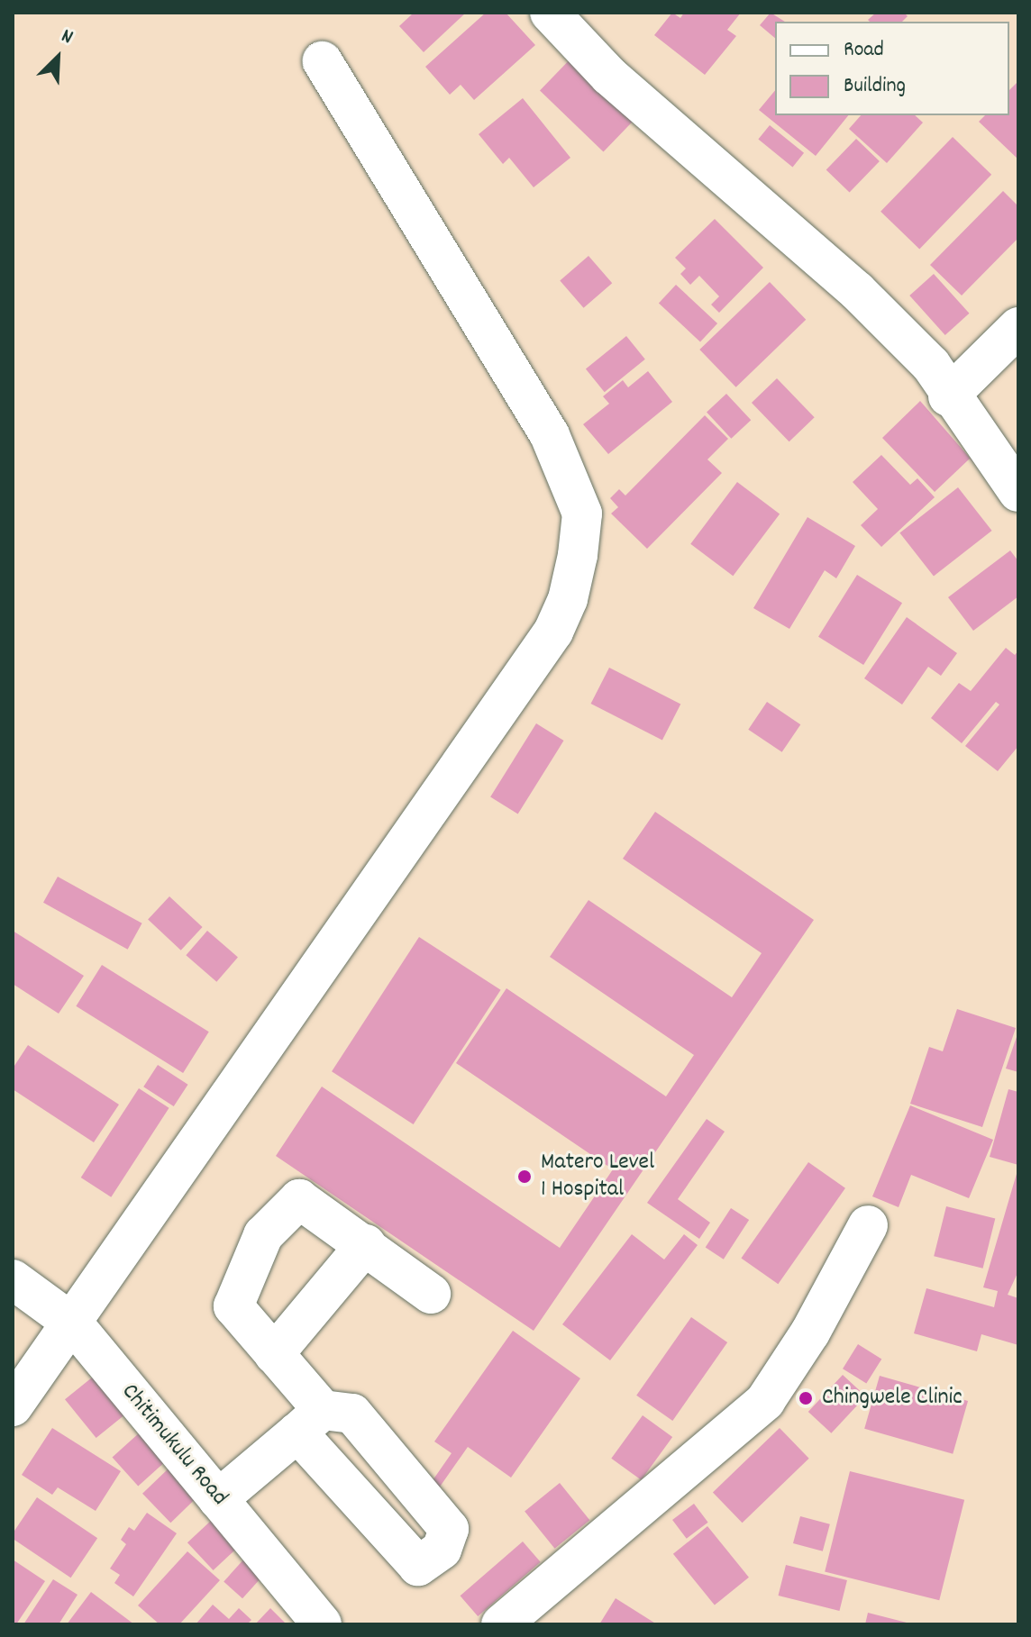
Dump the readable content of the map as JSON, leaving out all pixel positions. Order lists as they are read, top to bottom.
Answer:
{
  "streets": {
    "street": ["Chitimukulu Road"]
  },
  "places": ["Matero Level 1 Hospital", "Chingwele Clinic"],
  "legend": ["Road", "Building"],
  "north": "top right"
}
